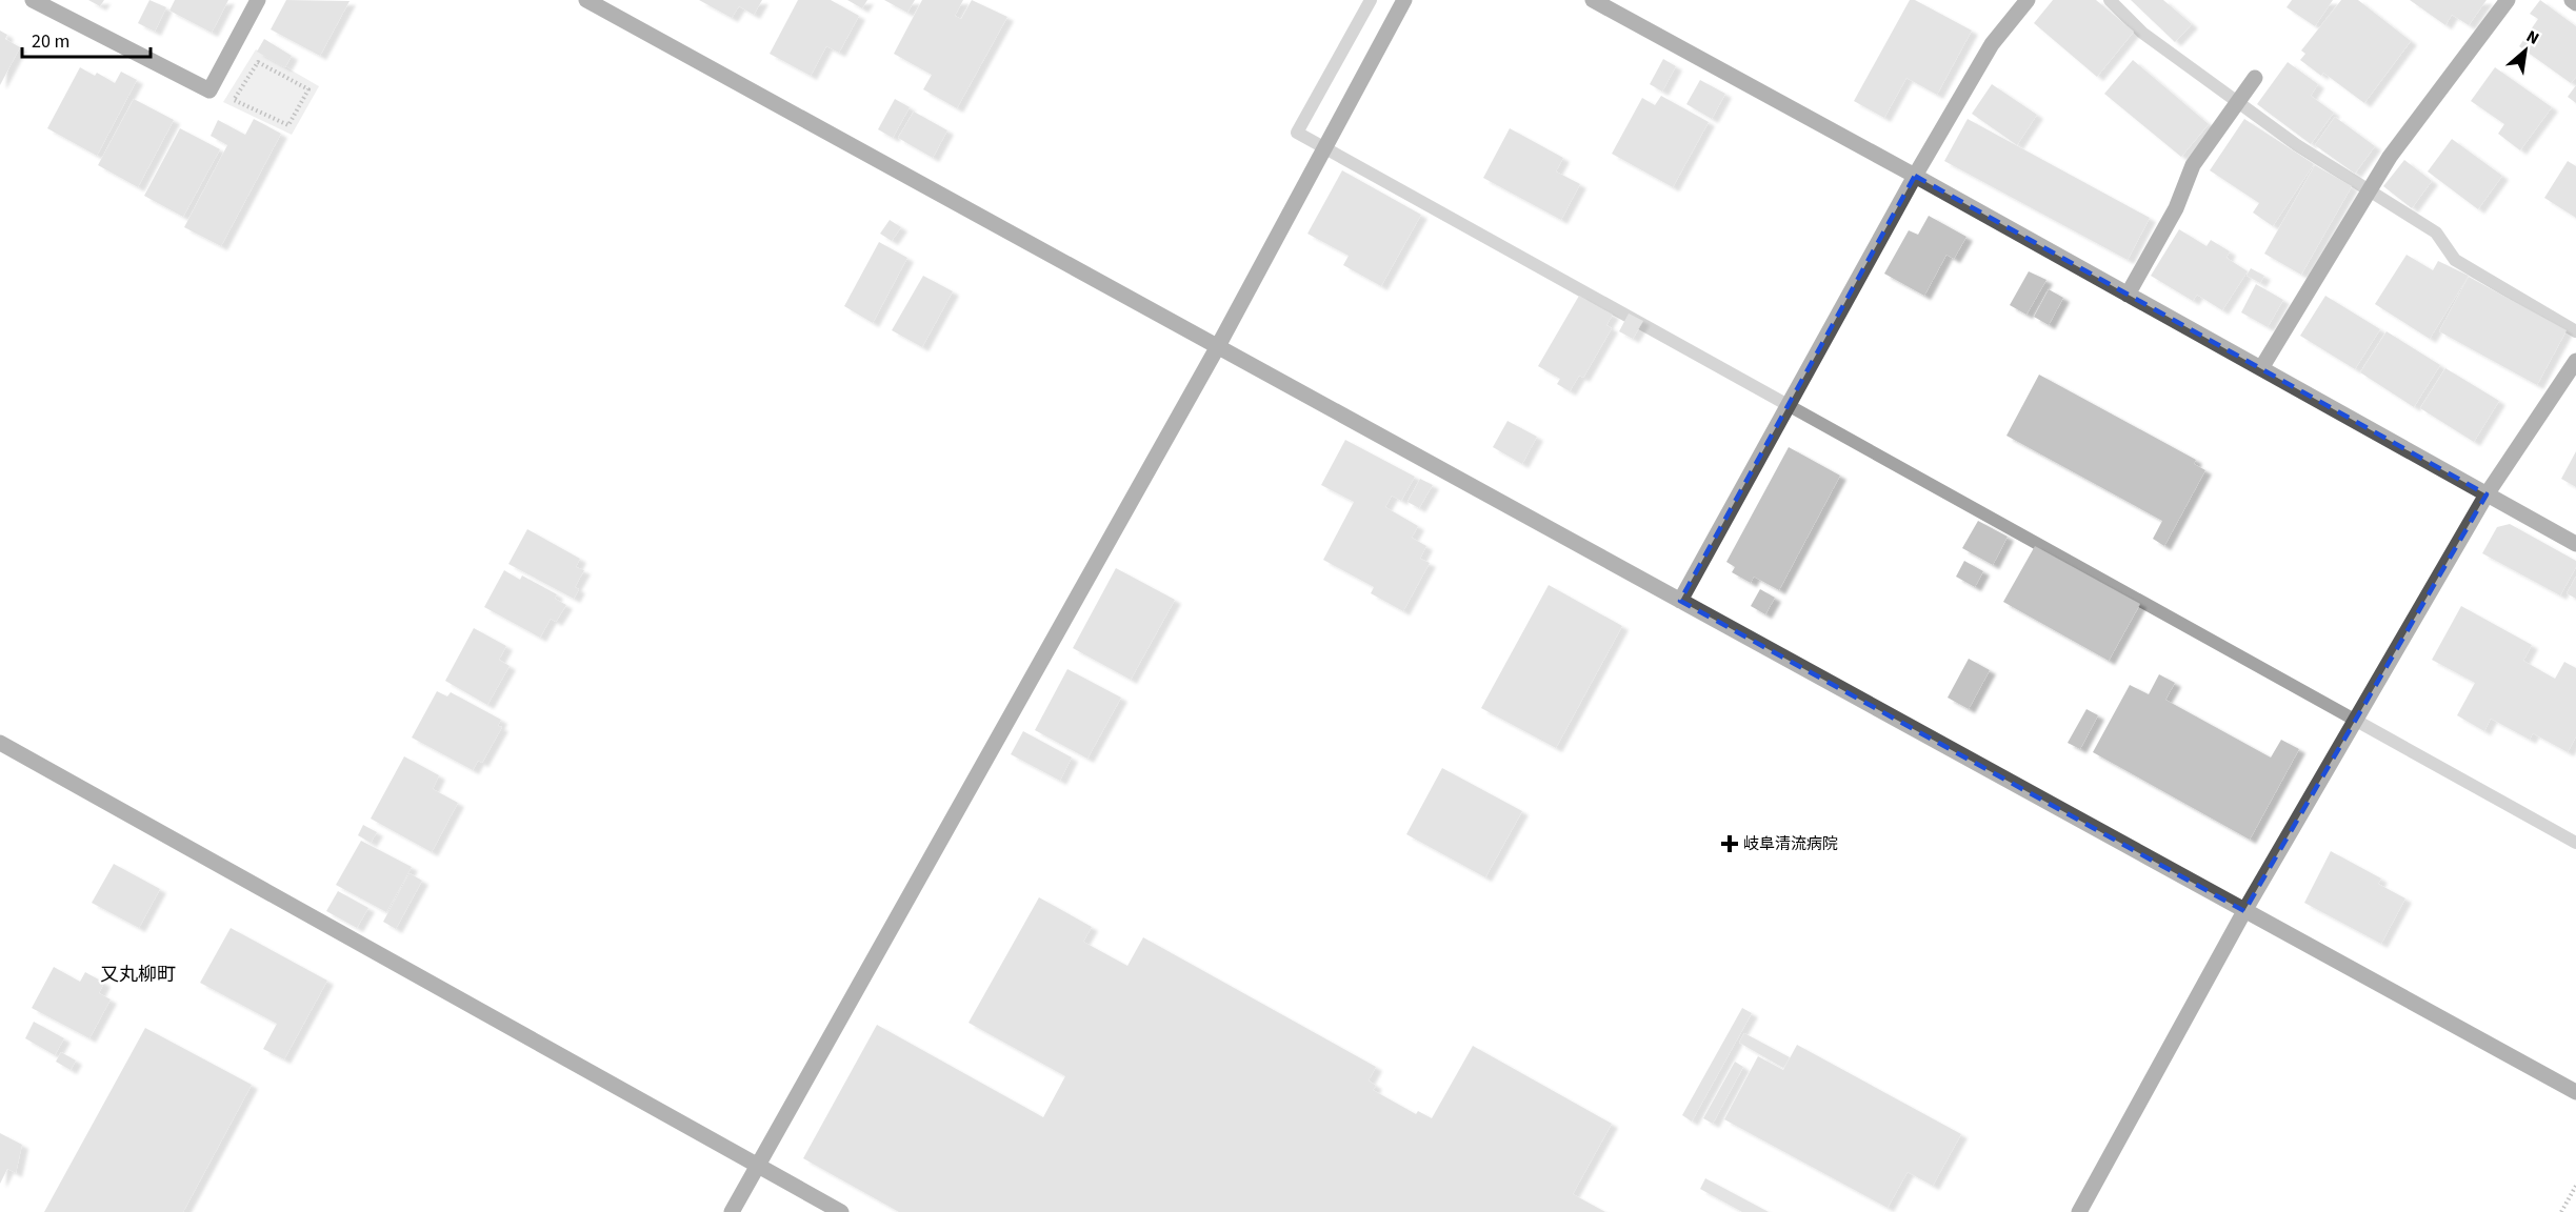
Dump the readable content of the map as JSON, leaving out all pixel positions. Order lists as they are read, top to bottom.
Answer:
{
  "districts": ["又丸柳町"],
  "places": {
    "health": ["岐阜清流病院"]
  },
  "scale_bar": "20 m",
  "north": "top right"
}
